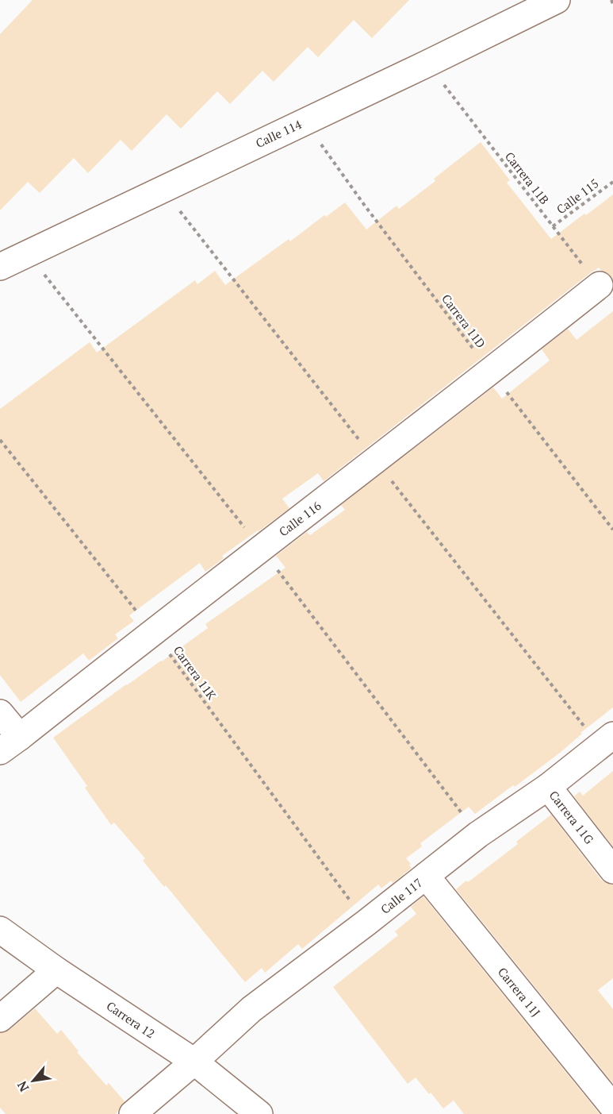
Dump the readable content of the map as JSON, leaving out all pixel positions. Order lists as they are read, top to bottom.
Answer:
{
  "streets": {
    "street": [
      "Calle 114",
      "Calle 116",
      "Carrera 11G",
      "Calle 117",
      "Carrera 11J",
      "Carrera 12"
    ],
    "path": [
      "Carrera 11B",
      "Calle 115",
      "Carrera 11D",
      "Carrera 11K"
    ]
  },
  "crossings": [
    ["Calle 114", "Carrera 11B"],
    ["Calle 114", "Carrera 11D"],
    ["Carrera 11B", "Calle 115"],
    ["Carrera 11B", "Calle 116"],
    ["Carrera 11D", "Calle 116"],
    ["Calle 116", "Carrera 11K"],
    ["Carrera 11K", "Calle 117"],
    ["Carrera 11G", "Calle 117"],
    ["Calle 117", "Carrera 11J"],
    ["Calle 117", "Carrera 12"]
  ],
  "north": "bottom left"
}
